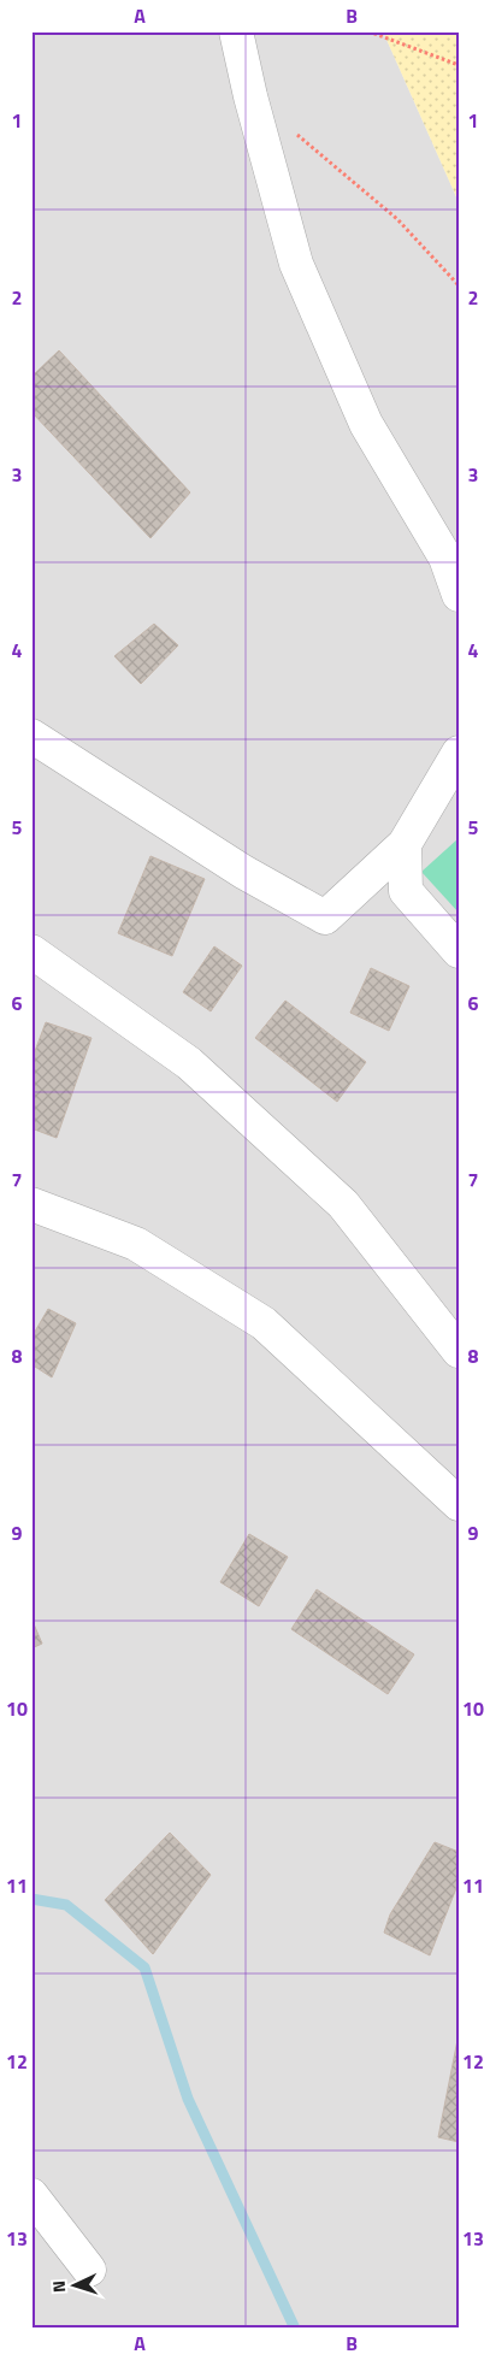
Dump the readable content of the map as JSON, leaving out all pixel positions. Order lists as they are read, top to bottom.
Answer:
{
  "north": "left",
  "grid": {
    "columns": ["A", "B"],
    "rows": [
      "1",
      "2",
      "3",
      "4",
      "5",
      "6",
      "7",
      "8",
      "9",
      "10",
      "11",
      "12",
      "13"
    ]
  }
}
